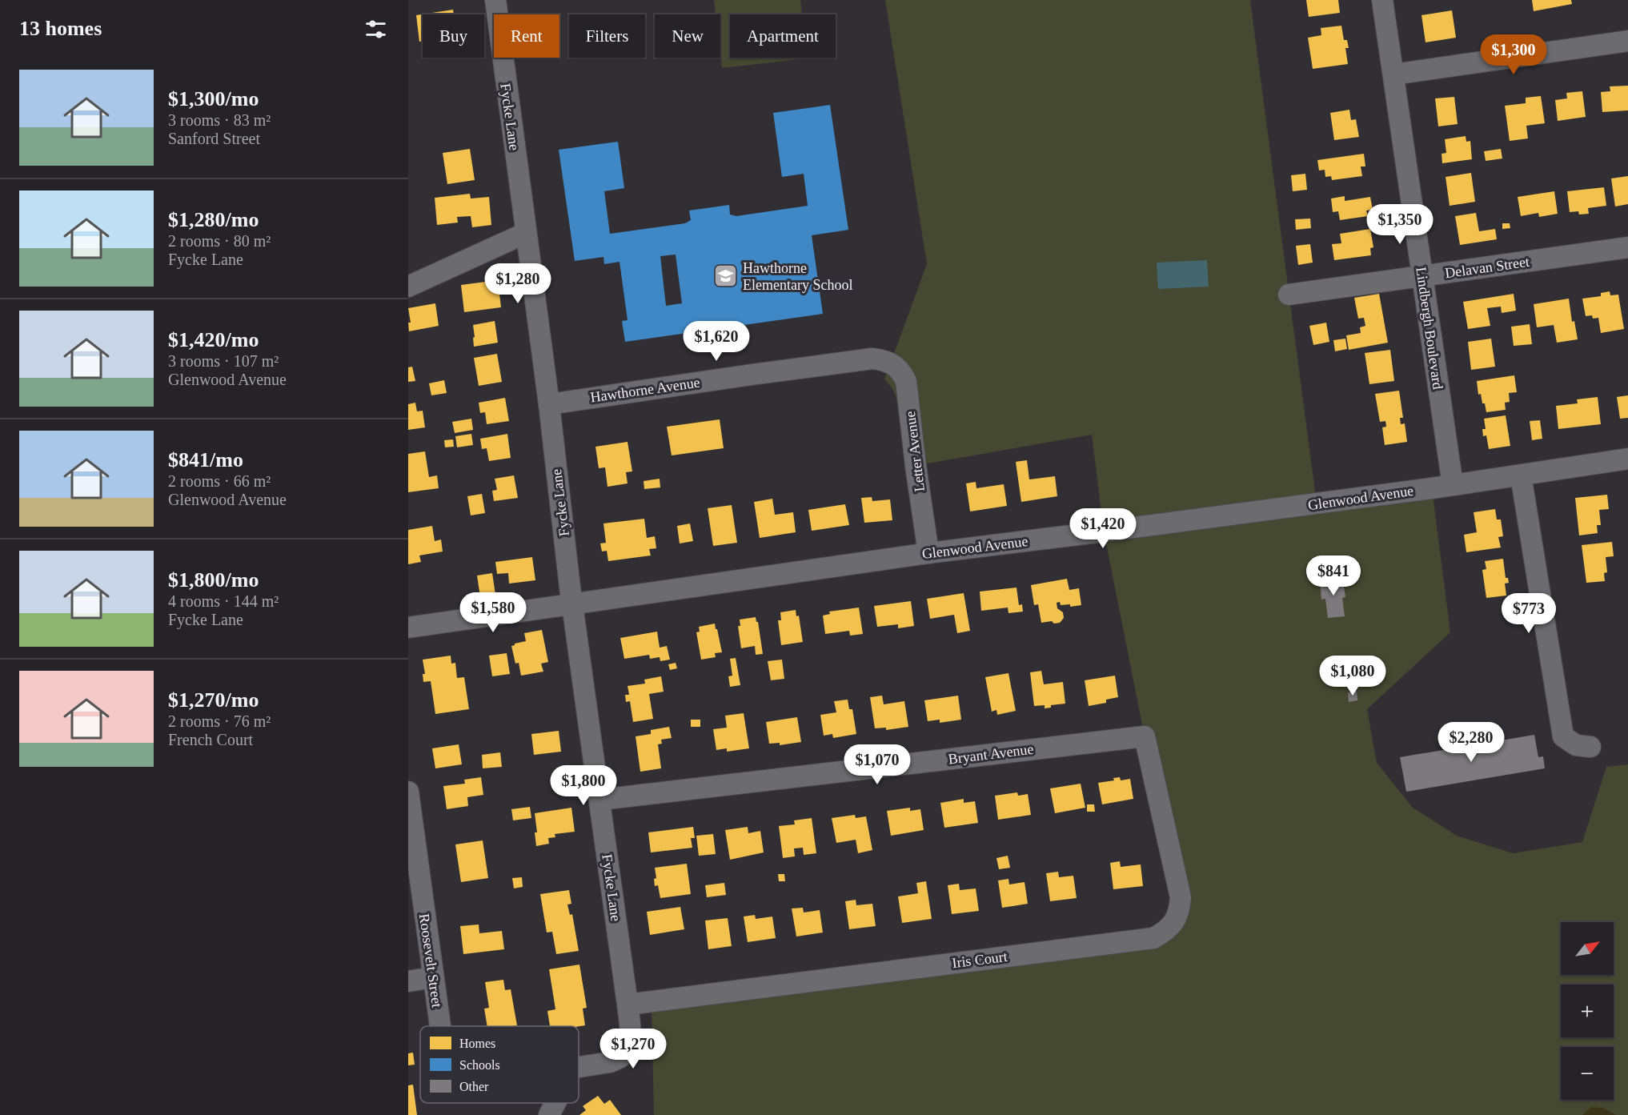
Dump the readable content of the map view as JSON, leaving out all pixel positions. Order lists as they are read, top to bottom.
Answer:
{
  "streets": {
    "street": [
      "Fycke Lane",
      "Delavan Street",
      "Lindbergh Boulevard",
      "Hawthorne Avenue",
      "Letter Avenue",
      "Glenwood Avenue",
      "Bryant Avenue",
      "Iris Court",
      "Roosevelt Street"
    ]
  },
  "crossings": [
    ["Fycke Lane", "Hawthorne Avenue"],
    ["Fycke Lane", "Glenwood Avenue"],
    ["Fycke Lane", "Bryant Avenue"],
    ["Fycke Lane", "Iris Court"],
    ["Delavan Street", "Lindbergh Boulevard"],
    ["Lindbergh Boulevard", "Glenwood Avenue"],
    ["Hawthorne Avenue", "Letter Avenue"],
    ["Letter Avenue", "Glenwood Avenue"],
    ["Bryant Avenue", "Iris Court"]
  ],
  "places": {
    "school or university": ["Hawthorne Elementary School"]
  },
  "legend": ["Homes", "Schools", "Other"],
  "north": "top right",
  "page": {
    "heading": "13 homes",
    "chip": [
      "Buy",
      "Rent",
      "Filters",
      "New",
      "Apartment"
    ],
    "price": [
      "$1,300",
      "$1,350",
      "$1,280",
      "$1,620",
      "$1,420",
      "$841",
      "$1,580",
      "$773",
      "$1,080",
      "$2,280",
      "$1,070",
      "$1,800",
      "$1,270"
    ],
    "list": [
      {
        "name": "$1,300/mo",
        "note": "3 rooms · 83 m² · Sanford Street"
      },
      {
        "name": "$1,280/mo",
        "note": "2 rooms · 80 m² · Fycke Lane"
      },
      {
        "name": "$1,420/mo",
        "note": "3 rooms · 107 m² · Glenwood Avenue"
      },
      {
        "name": "$841/mo",
        "note": "2 rooms · 66 m² · Glenwood Avenue"
      },
      {
        "name": "$1,800/mo",
        "note": "4 rooms · 144 m² · Fycke Lane"
      },
      {
        "name": "$1,270/mo",
        "note": "2 rooms · 76 m² · French Court"
      }
    ],
    "map_buttons": ["+", "−"]
  }
}
